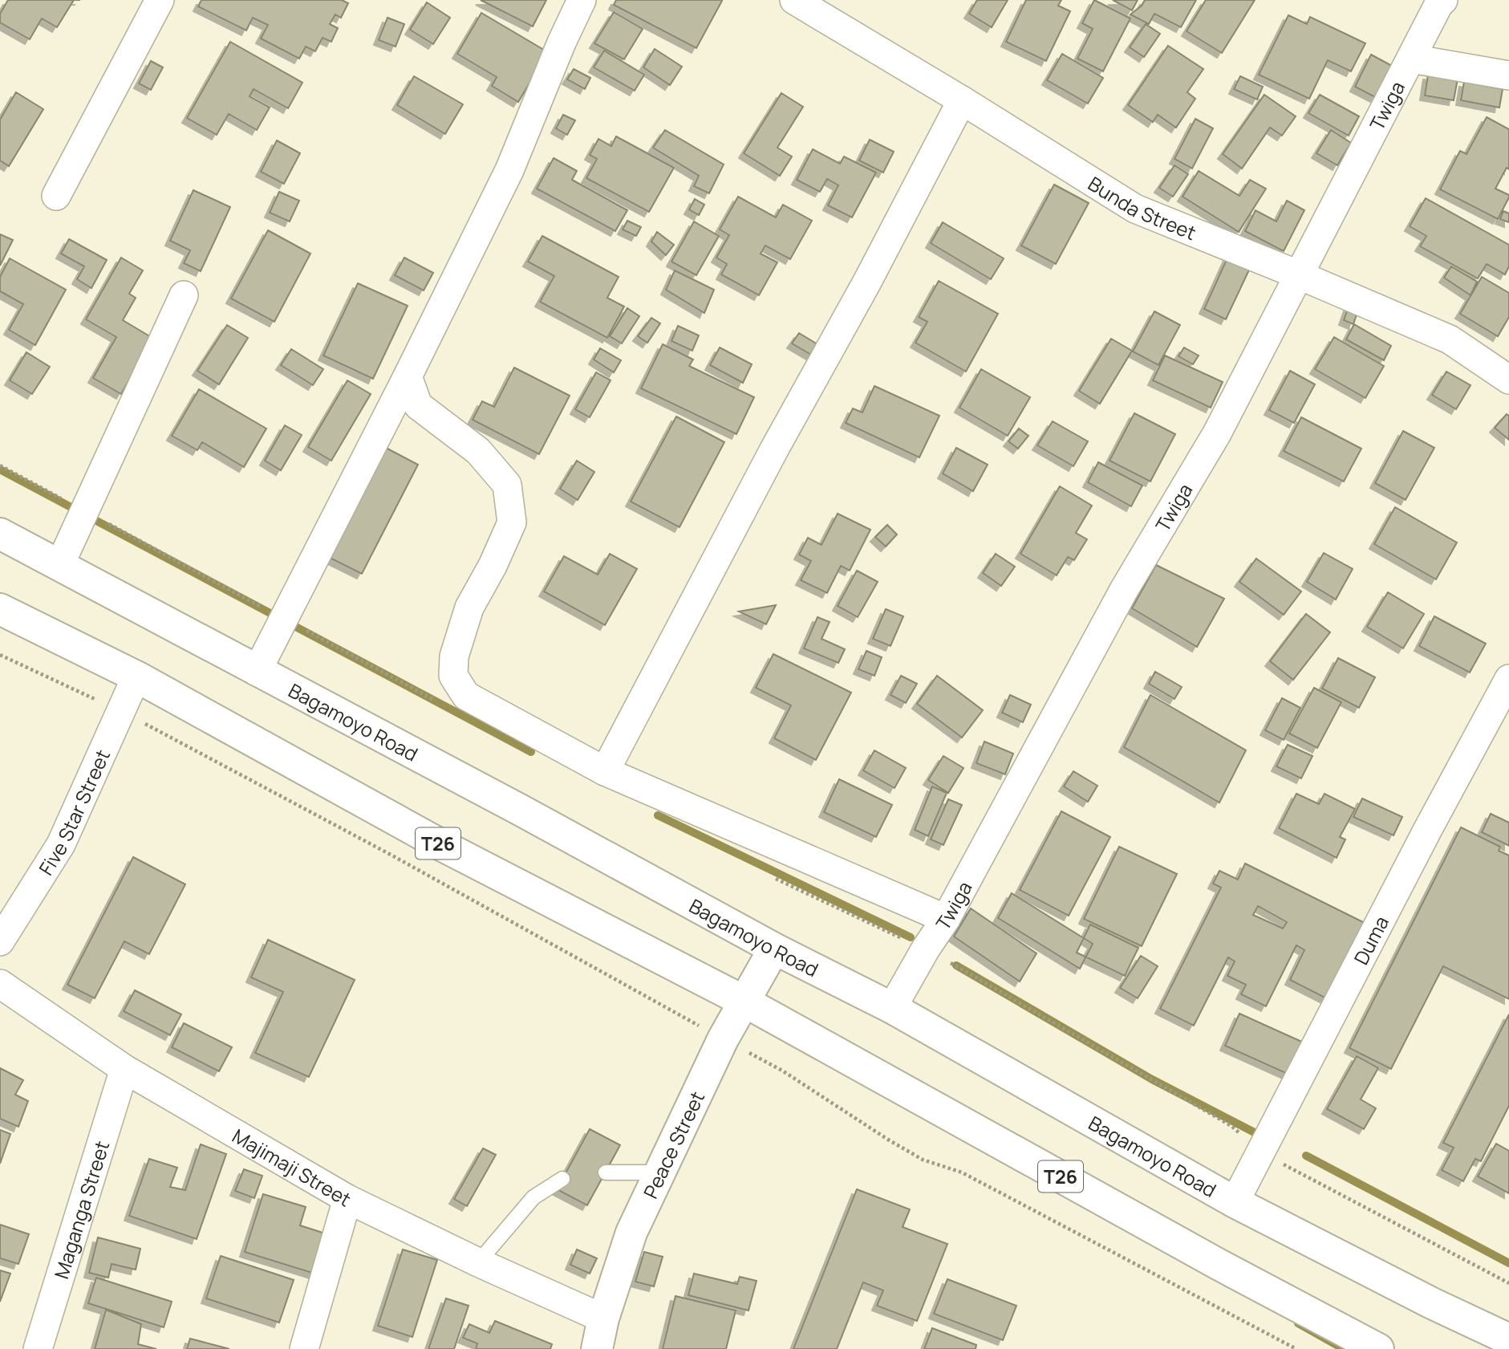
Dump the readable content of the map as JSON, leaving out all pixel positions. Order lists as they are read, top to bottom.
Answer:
{
  "streets": {
    "main road": ["Bagamoyo Road", "T26", "Peace Street"],
    "street": [
      "Twiga",
      "Bunda Street",
      "Five Star Street",
      "Duma",
      "Majimaji Street",
      "Maganga Street"
    ]
  },
  "crossings": [
    ["Twiga", "Bunda Street"],
    ["Twiga", "Bagamoyo Road"],
    ["Bagamoyo Road", "Duma"],
    ["Bagamoyo Road", "Peace Street"],
    ["Five Star Street", "T26"],
    ["T26", "Peace Street"],
    ["Peace Street", "Majimaji Street"],
    ["Majimaji Street", "Maganga Street"]
  ]
}
